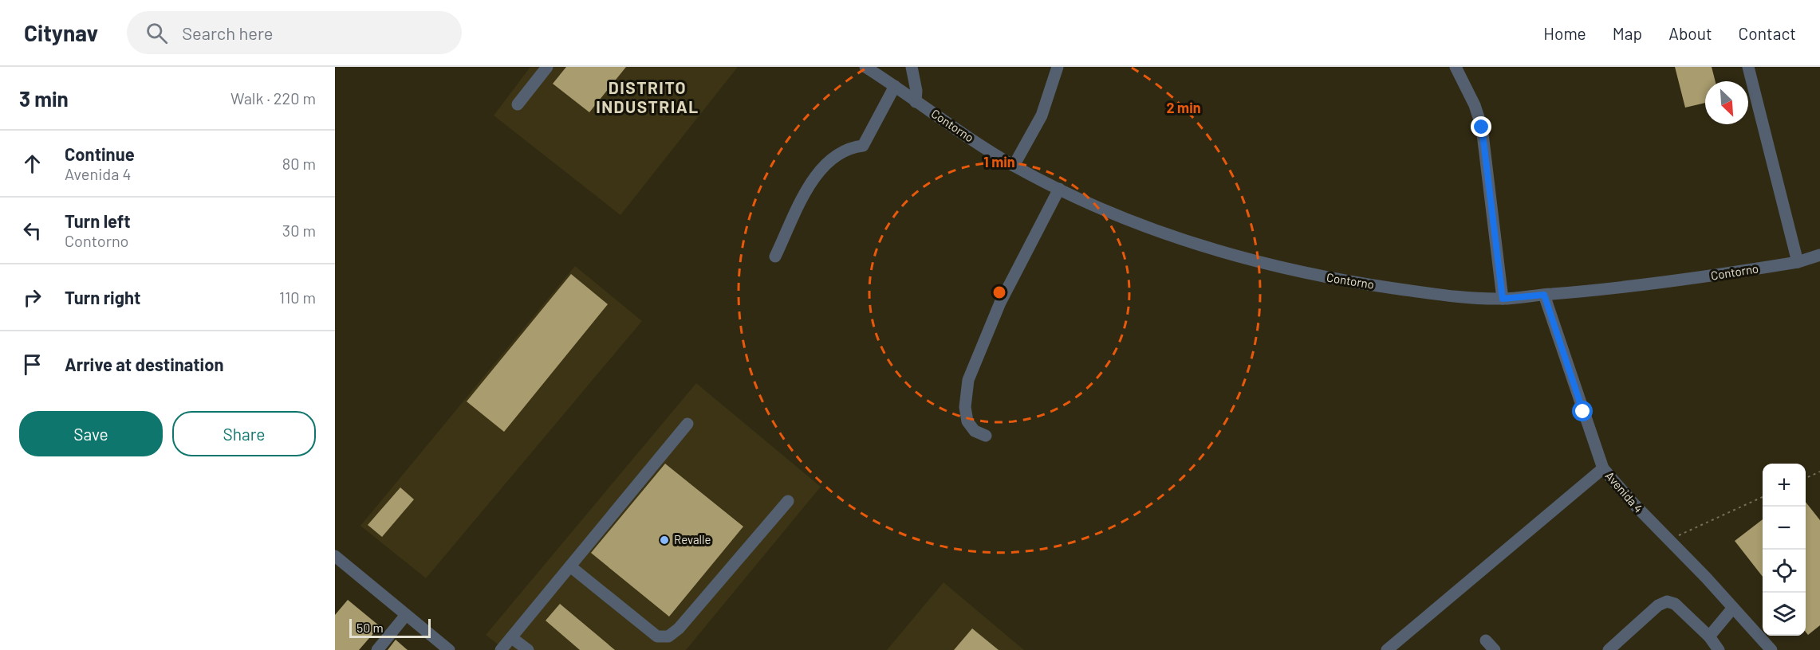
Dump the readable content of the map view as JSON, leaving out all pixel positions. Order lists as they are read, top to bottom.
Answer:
{
  "streets": {
    "street": ["Contorno", "Avenida 4"]
  },
  "crossings": [
    ["Contorno", "Avenida 4"]
  ],
  "districts": ["DISTRITO INDUSTRIAL"],
  "places": ["Revalle"],
  "scale_bar": "50 m",
  "north": "bottom right",
  "page": {
    "header": "Citynav",
    "search": "Search here",
    "nav": [
      "Home",
      "Map",
      "About",
      "Contact"
    ],
    "heading": ["3 min", "Walk · 220 m"],
    "list": [
      ["Continue", "Avenida 4", "80 m"],
      ["Turn left", "Contorno", "30 m"],
      ["Turn right", "110 m"],
      "Arrive at destination"
    ],
    "buttons": ["Save", "Share"],
    "map_buttons": ["+", "−"],
    "scale": "50 m"
  },
  "rings": ["2 min", "1 min"]
}
